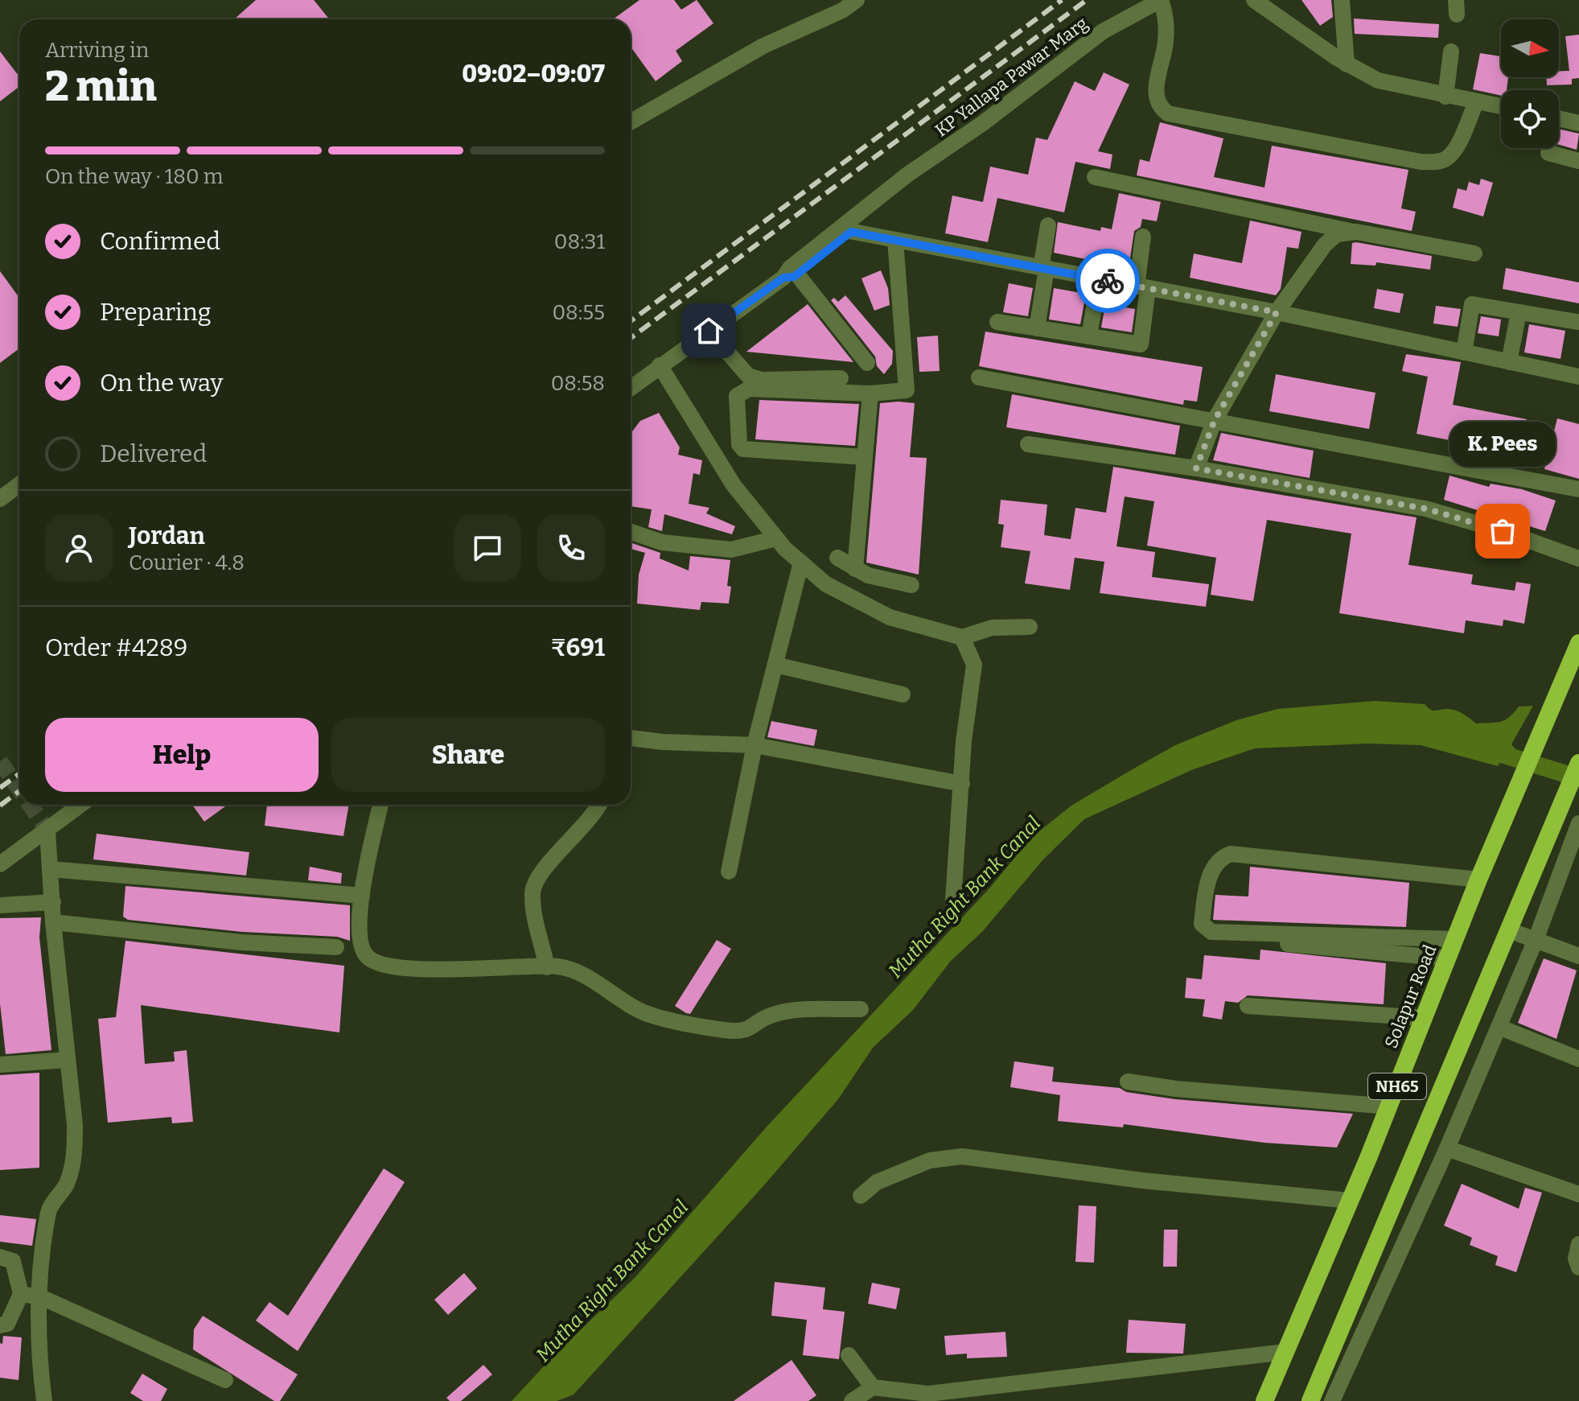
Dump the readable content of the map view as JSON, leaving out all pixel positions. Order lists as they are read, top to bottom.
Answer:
{
  "streets": {
    "highway": ["Solapur Road", "NH65"],
    "street": ["KP Yallapa Pawar Marg"]
  },
  "water": ["Mutha Right Bank Canal"],
  "places": ["K. Pees"],
  "north": "right",
  "page": {
    "heading": ["2 min", "Arriving in", "09:02–09:07"],
    "panel": [
      "Jordan",
      "Courier · 4.8",
      "Order #4289",
      "₹691"
    ],
    "bar": "On the way · 180 m",
    "list": [
      ["Confirmed", "08:31"],
      ["Preparing", "08:55"],
      ["On the way", "08:58"],
      "Delivered"
    ],
    "bubble": "K. Pees",
    "buttons": ["Help", "Share"]
  }
}
